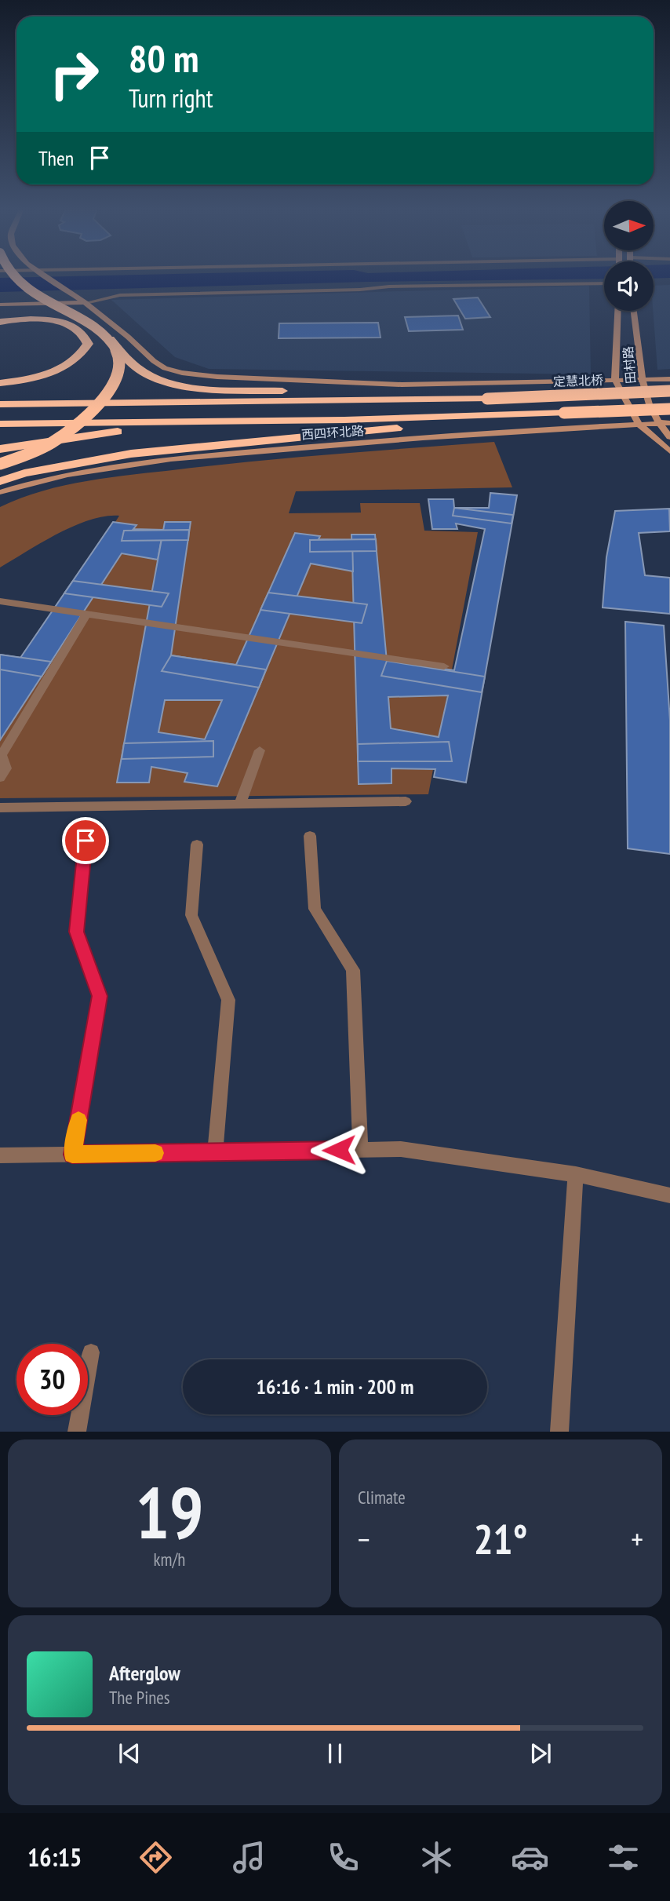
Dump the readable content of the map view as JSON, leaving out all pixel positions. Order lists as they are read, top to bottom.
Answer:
{
  "streets": {
    "highway": ["定慧北桥"],
    "main road": ["田村路", "西四环北路"]
  },
  "crossings": [
    ["田村路", "西四环北路"]
  ],
  "north": "right",
  "page": {
    "turn": ["80 m", "Turn right"],
    "then": "Then",
    "limit": "30",
    "trip": "16:16 · 1 min · 200 m",
    "tile": [
      ["19", "km/h"],
      "Climate"
    ],
    "heat": ["−", "21°", "+"],
    "song": ["Afterglow", "The Pines"],
    "tabs": "16:15"
  }
}
